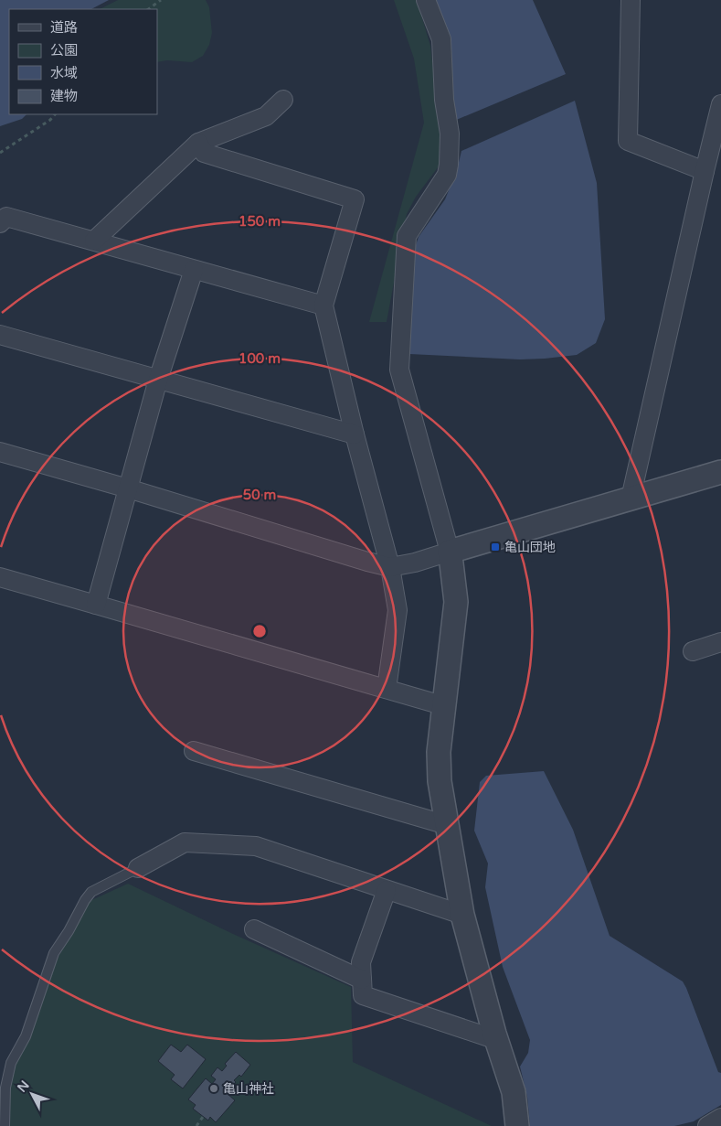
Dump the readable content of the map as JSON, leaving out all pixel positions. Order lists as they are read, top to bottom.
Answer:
{
  "places": {
    "transit": ["亀山団地"],
    "other": ["亀山神社"]
  },
  "legend": [
    "道路",
    "公園",
    "水域",
    "建物"
  ],
  "north": "top left",
  "rings": ["150 m", "100 m", "50 m"]
}
